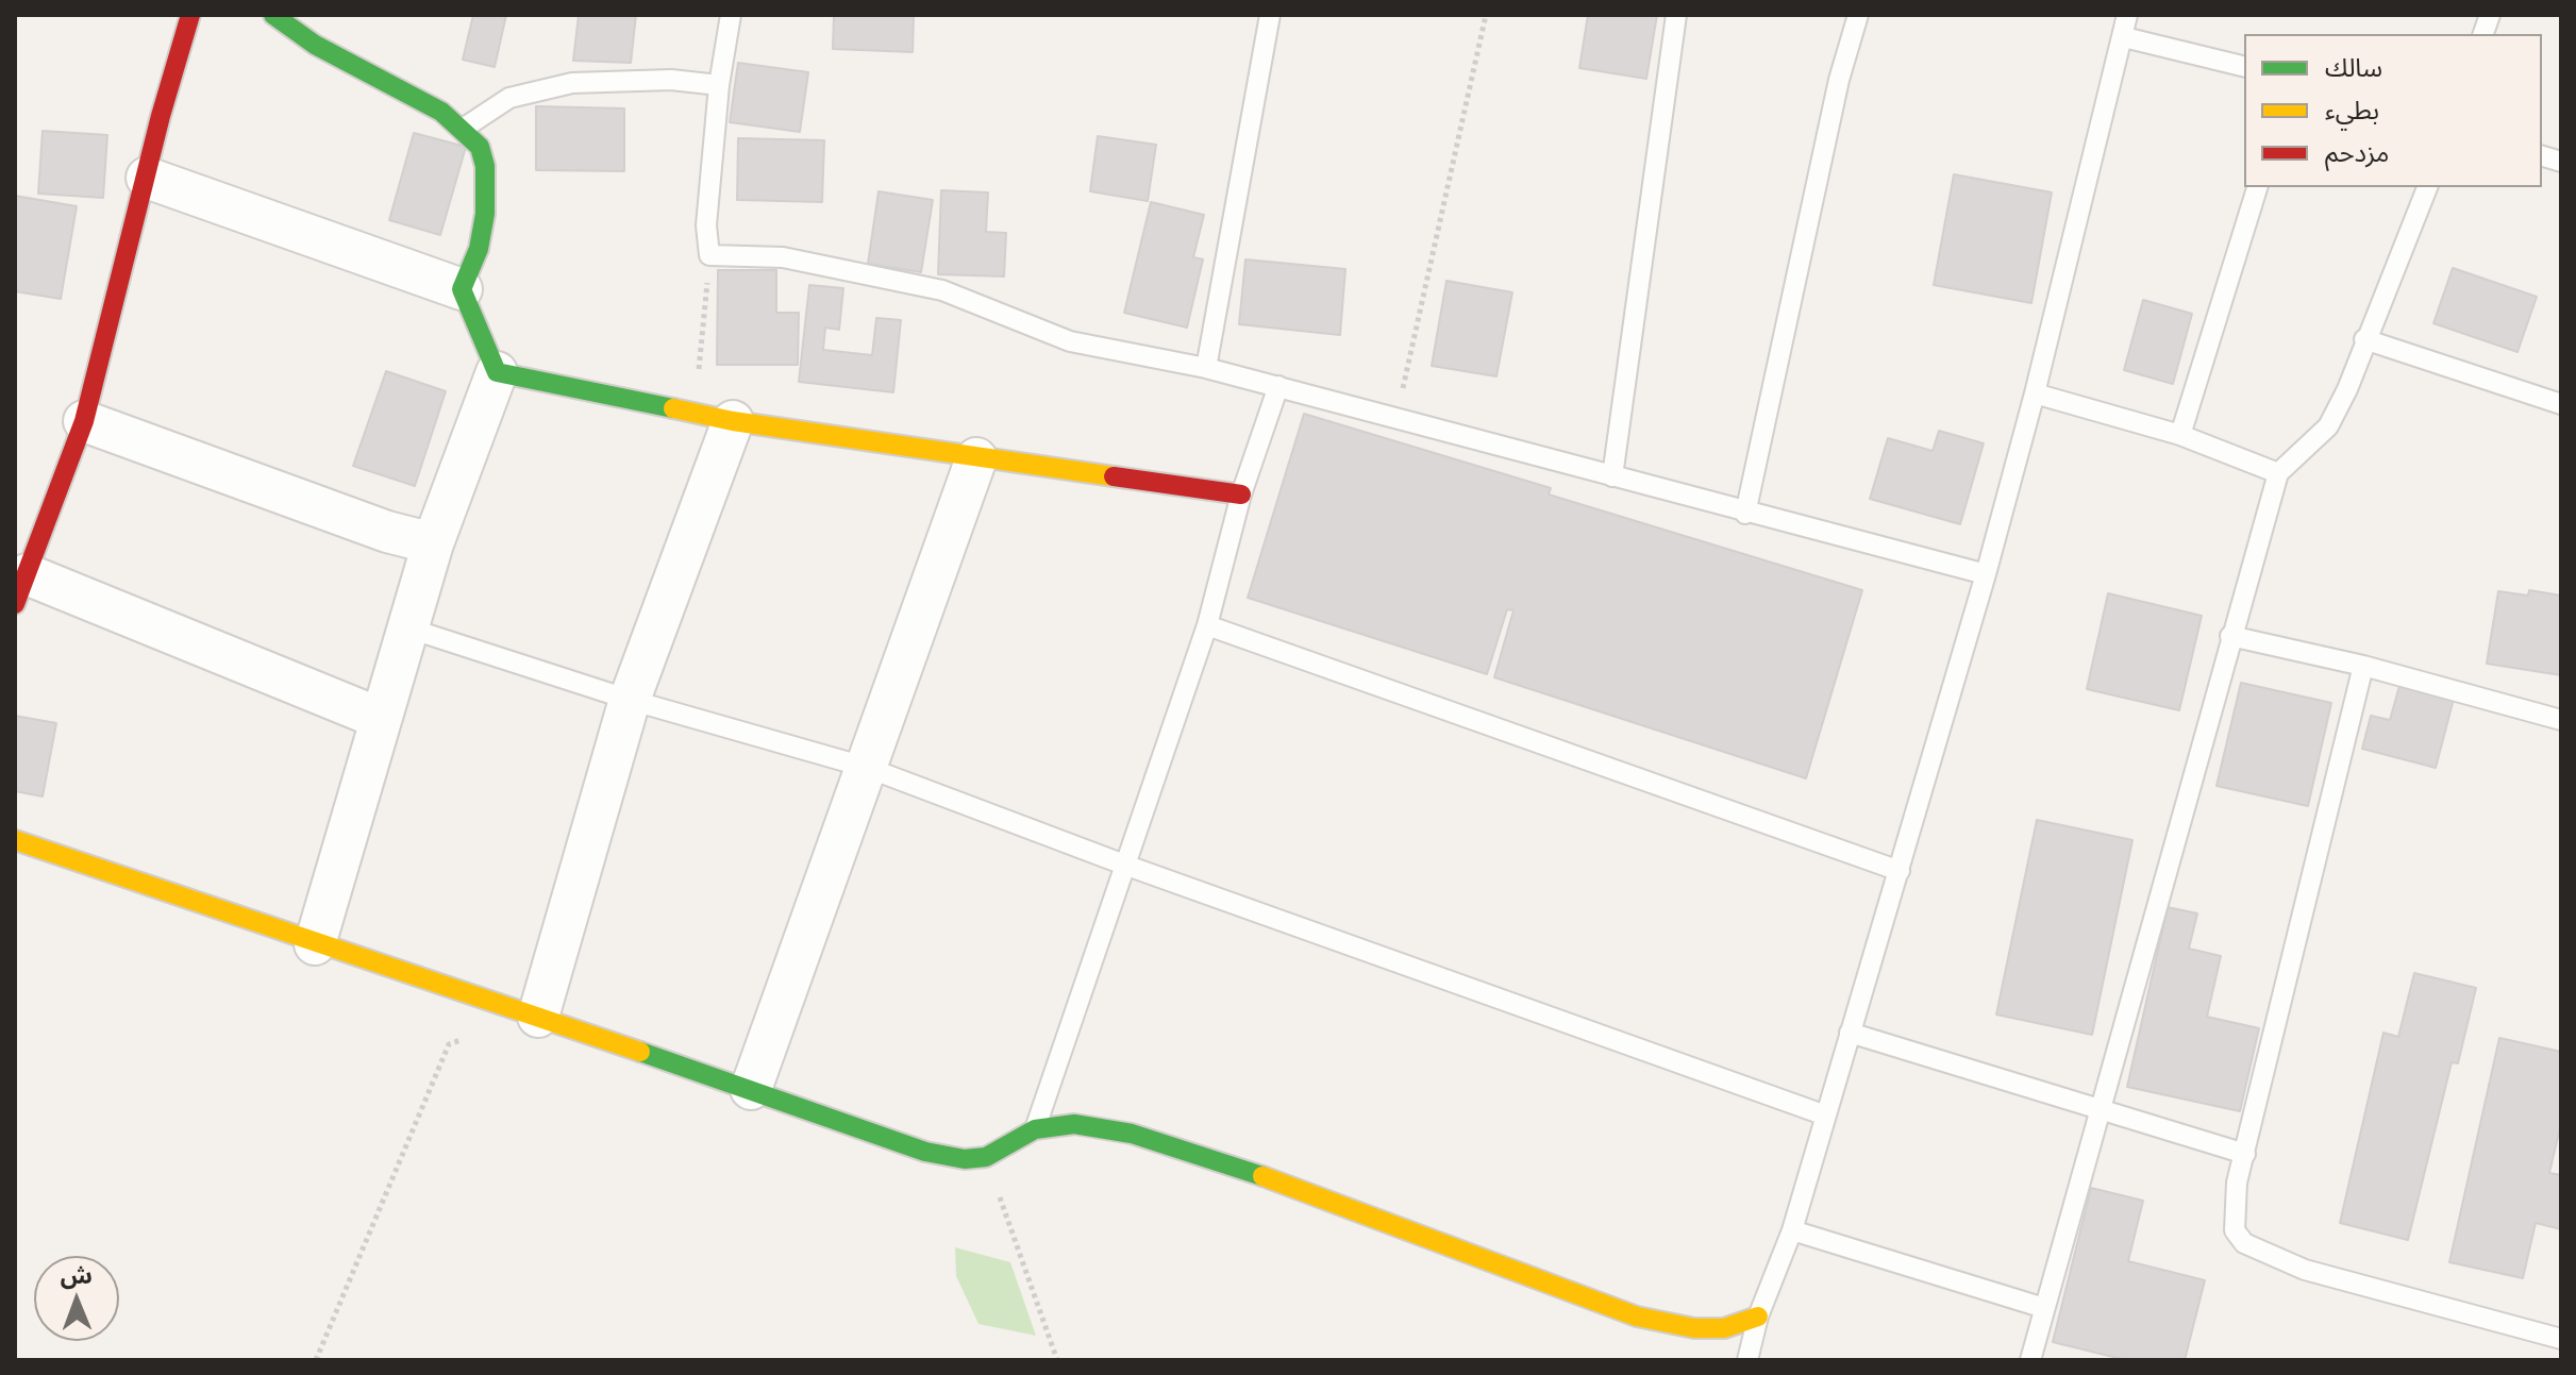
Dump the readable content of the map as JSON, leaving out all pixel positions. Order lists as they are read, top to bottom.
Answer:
{
  "legend": ["سالك", "بطيء", "مزدحم"],
  "north": "top"
}
